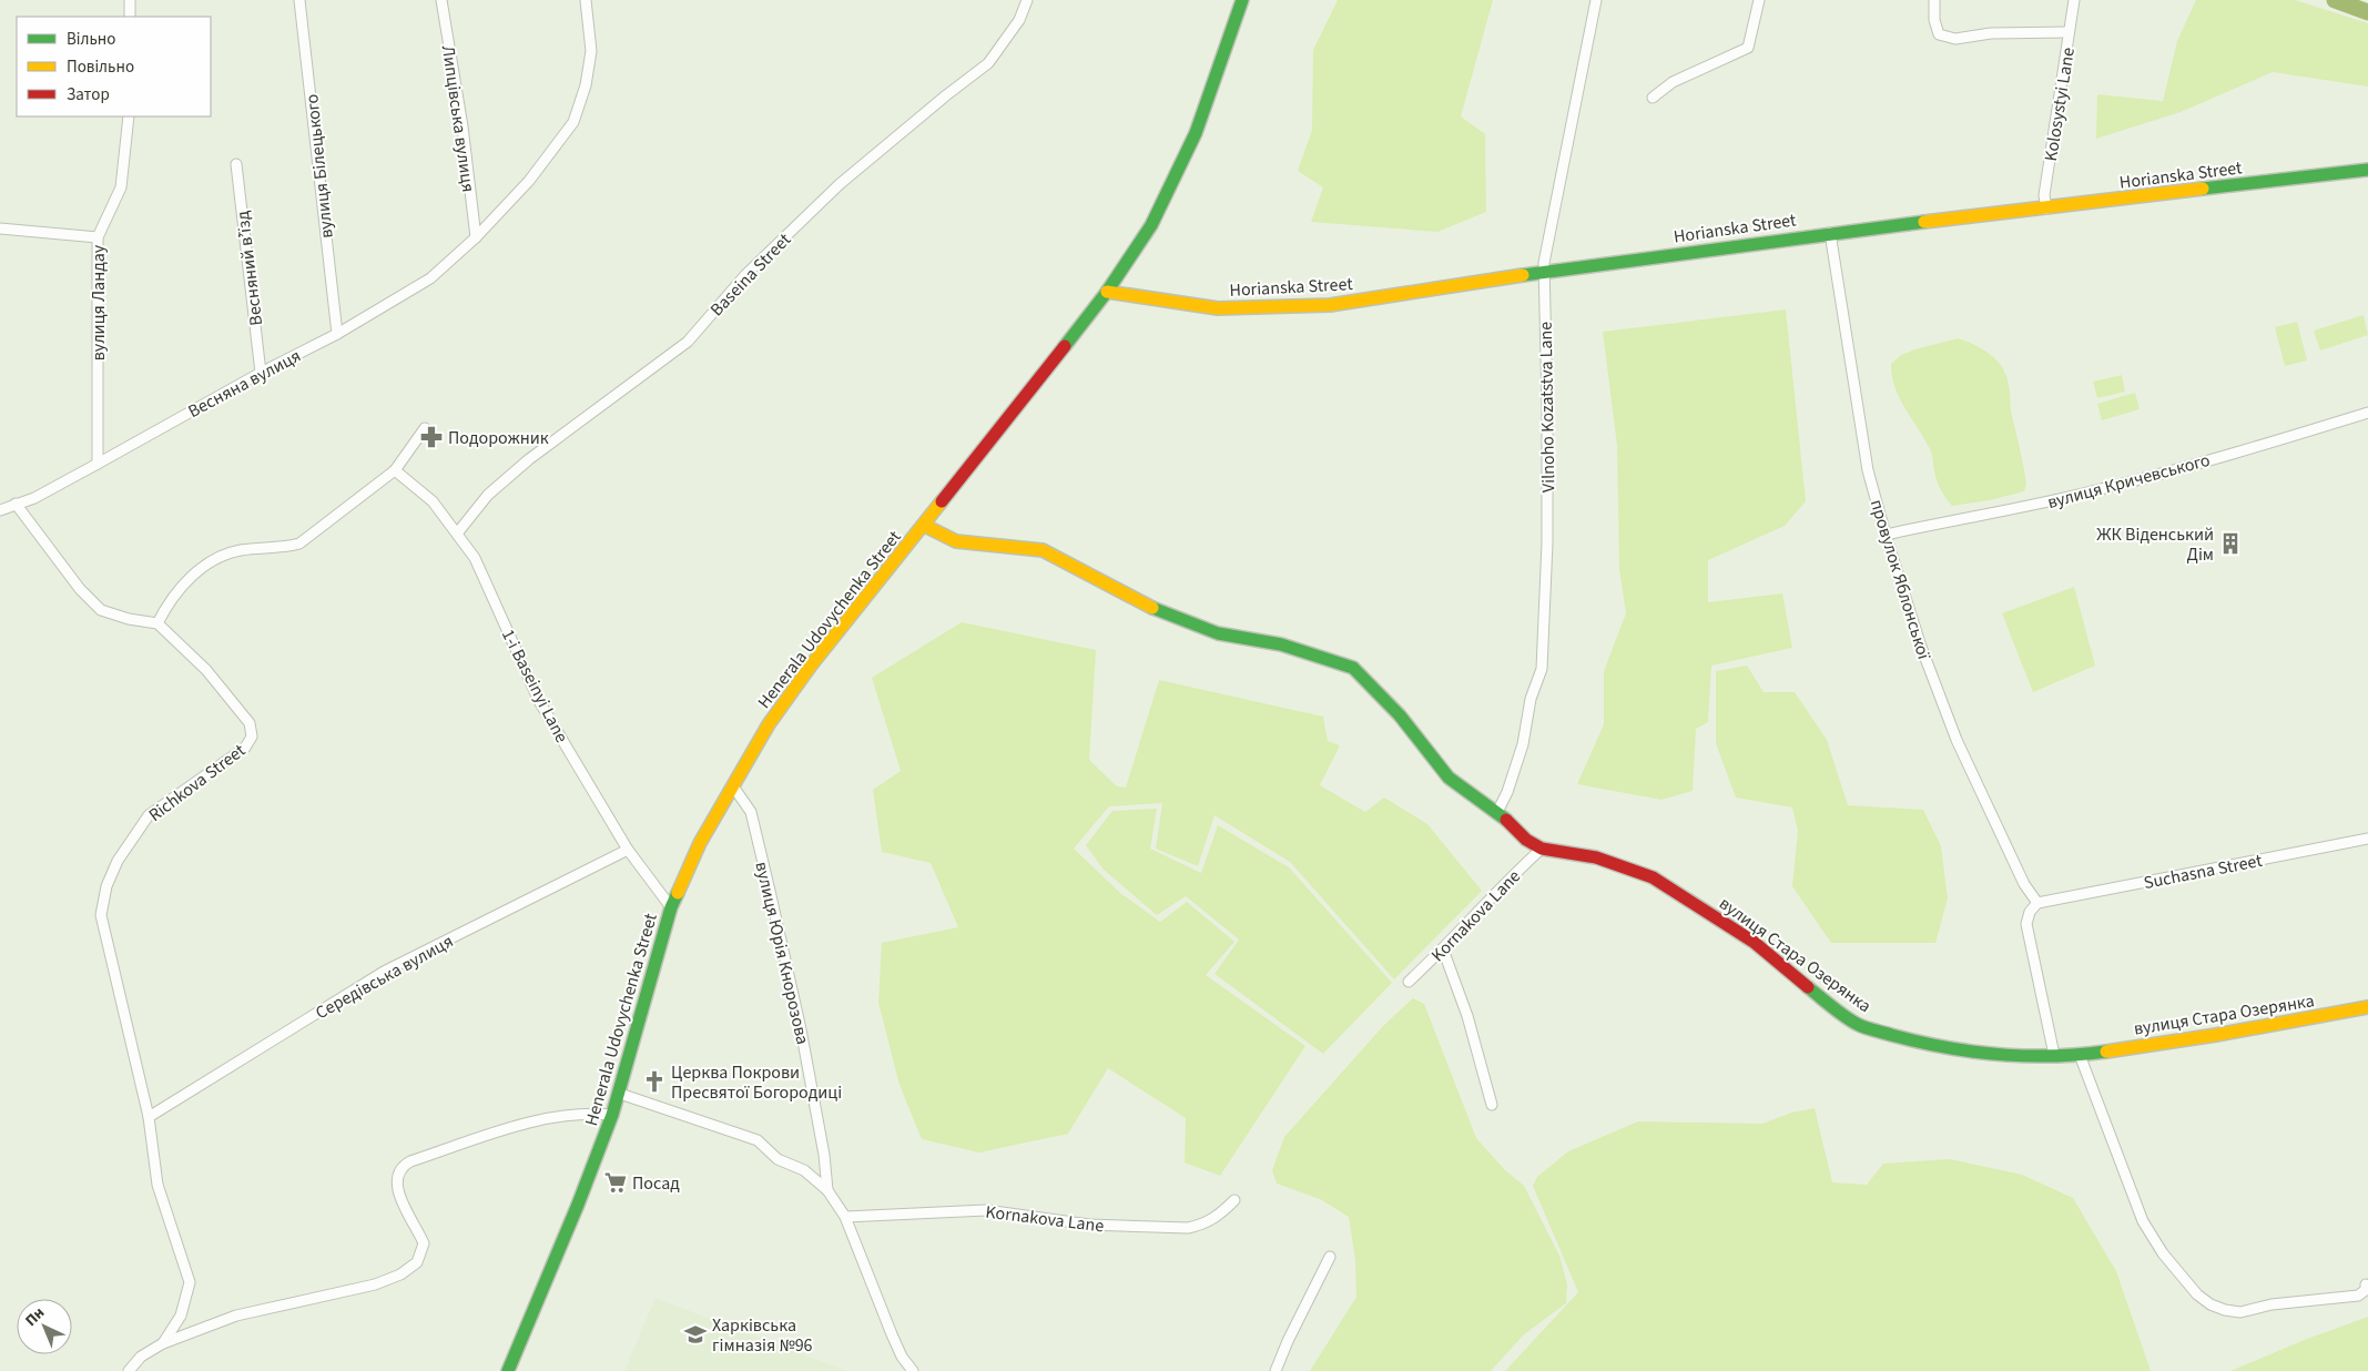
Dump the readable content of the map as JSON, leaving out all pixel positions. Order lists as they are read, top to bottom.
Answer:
{
  "streets": {
    "street": [
      "Kolosystyi Lane",
      "Липцівська вулиця",
      "вулиця Білецького",
      "Horianska Street",
      "Весняний вʼїзд",
      "Baseina Street",
      "вулиця Ландау",
      "Весняна вулиця",
      "Vilnoho Kozatstva Lane",
      "вулиця Кричевського",
      "провулок Яблонської",
      "Henerala Udovychenka Street",
      "1-i Baseinyi Lane",
      "Richkova Street",
      "Suchasna Street",
      "Kornakova Lane",
      "вулиця Юрія Кнорозова",
      "вулиця Стара Озерянка",
      "Середівська вулиця"
    ]
  },
  "crossings": [
    ["Kolosystyi Lane", "Horianska Street"],
    ["Липцівська вулиця", "Весняна вулиця"],
    ["вулиця Білецького", "Весняна вулиця"],
    ["Horianska Street", "Vilnoho Kozatstva Lane"],
    ["Horianska Street", "провулок Яблонської"],
    ["Horianska Street", "Henerala Udovychenka Street"],
    ["Весняний вʼїзд", "Весняна вулиця"],
    ["Baseina Street", "1-i Baseinyi Lane"],
    ["вулиця Ландау", "Весняна вулиця"],
    ["вулиця Кричевського", "провулок Яблонської"],
    ["провулок Яблонської", "Suchasna Street"],
    ["Henerala Udovychenka Street", "1-i Baseinyi Lane"],
    ["Henerala Udovychenka Street", "вулиця Юрія Кнорозова"],
    ["1-i Baseinyi Lane", "Середівська вулиця"],
    ["Richkova Street", "Середівська вулиця"],
    ["Kornakova Lane", "вулиця Юрія Кнорозова"],
    ["Kornakova Lane", "вулиця Стара Озерянка"]
  ],
  "places": {
    "pharmacy": ["Подорожник"],
    "building": ["ЖК Віденський Дім"],
    "church": ["Церква Покрови Пресвятої Богородиці"],
    "supermarket": ["Посад"],
    "school or university": ["Харківська гімназія №96"]
  },
  "legend": ["Вільно", "Повільно", "Затор"],
  "north": "top left"
}
